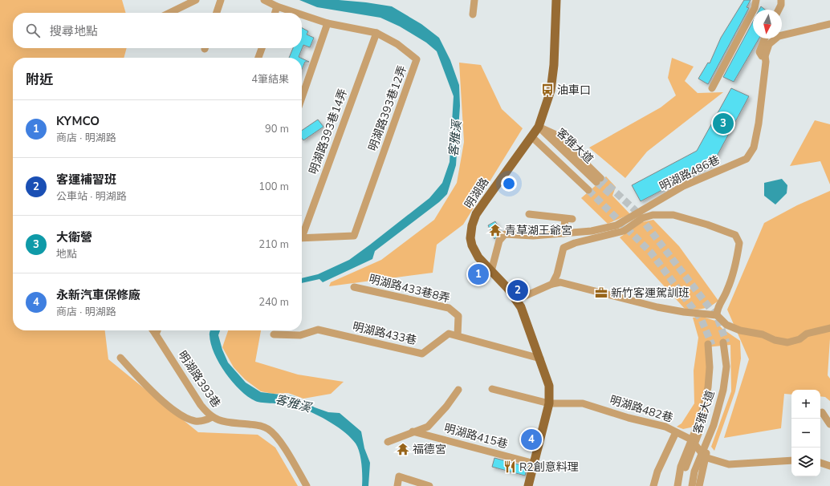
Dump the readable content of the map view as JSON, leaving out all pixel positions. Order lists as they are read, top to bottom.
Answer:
{
  "streets": {
    "main road": ["明湖路"],
    "street": [
      "明湖路393巷12弄",
      "明湖路393巷14弄",
      "客雅大道",
      "明湖路486巷",
      "明湖路433巷8弄",
      "明湖路433巷",
      "明湖路393巷",
      "明湖路482巷",
      "明湖路415巷"
    ]
  },
  "crossings": [
    ["明湖路393巷12弄", "明湖路393巷14弄"],
    ["客雅大道", "明湖路"],
    ["客雅大道", "明湖路482巷"],
    ["明湖路486巷", "明湖路"],
    ["明湖路", "明湖路433巷"],
    ["明湖路", "明湖路482巷"],
    ["明湖路", "明湖路415巷"],
    ["明湖路433巷8弄", "明湖路433巷"]
  ],
  "water": ["客雅溪"],
  "places": {
    "bus stop": ["油車口"],
    "temple": ["青草湖王爺宮", "福德宮"],
    "office": ["新竹客運駕訓班"],
    "restaurant": ["R2創意料理"]
  },
  "north": "bottom",
  "page": {
    "search": "搜尋地點",
    "heading": ["附近", "4筆結果"],
    "list": [
      {
        "mark": "1",
        "name": "KYMCO",
        "note": "商店 · 明湖路",
        "value": "90 m"
      },
      {
        "mark": "2",
        "name": "客運補習班",
        "note": "公車站 · 明湖路",
        "value": "100 m"
      },
      {
        "mark": "3",
        "name": "大衛營",
        "note": "地點",
        "value": "210 m"
      },
      {
        "mark": "4",
        "name": "永新汽車保修廠",
        "note": "商店 · 明湖路",
        "value": "240 m"
      }
    ],
    "pins": [
      "3",
      "1",
      "2",
      "4"
    ],
    "map_buttons": ["+", "−"]
  }
}
